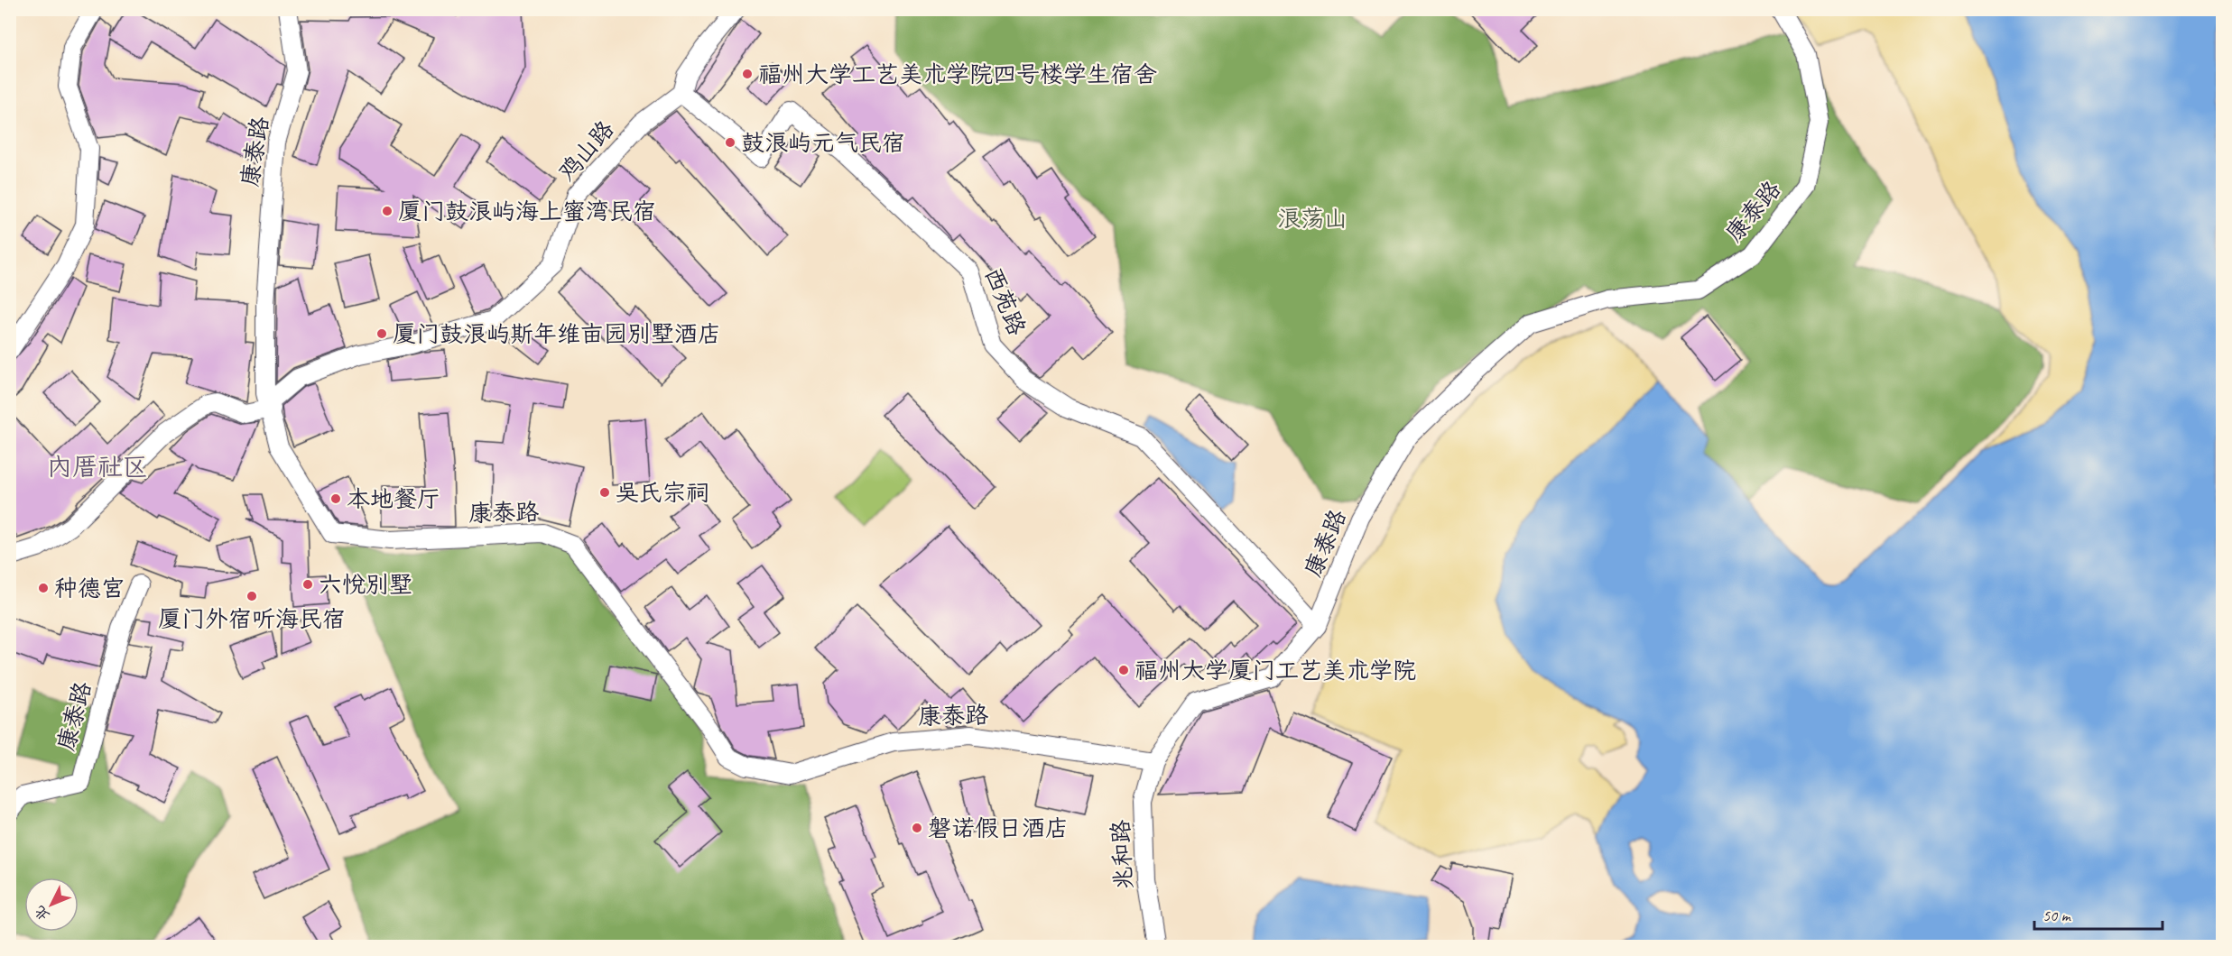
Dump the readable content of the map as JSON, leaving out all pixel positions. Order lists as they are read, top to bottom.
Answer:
{
  "streets": {
    "street": [
      "鸡山路",
      "康泰路",
      "西苑路",
      "兆和路"
    ]
  },
  "crossings": [
    ["鸡山路", "康泰路"],
    ["鸡山路", "西苑路"],
    ["康泰路", "西苑路"],
    ["康泰路", "兆和路"]
  ],
  "districts": ["内厝社区"],
  "parks": ["浪荡山"],
  "places": [
    "福州大学工艺美术学院四号楼学生宿舍",
    "鼓浪屿元气民宿",
    "厦门鼓浪屿海上蜜湾民宿",
    "厦门鼓浪屿斯年维亩园别墅酒店",
    "吴氏宗祠",
    "本地餐厅",
    "六悦别墅",
    "种德宫",
    "厦门外宿听海民宿",
    "福州大学厦门工艺美术学院",
    "磐诺假日酒店"
  ],
  "scale_bar": "50 m",
  "north": "bottom left"
}
